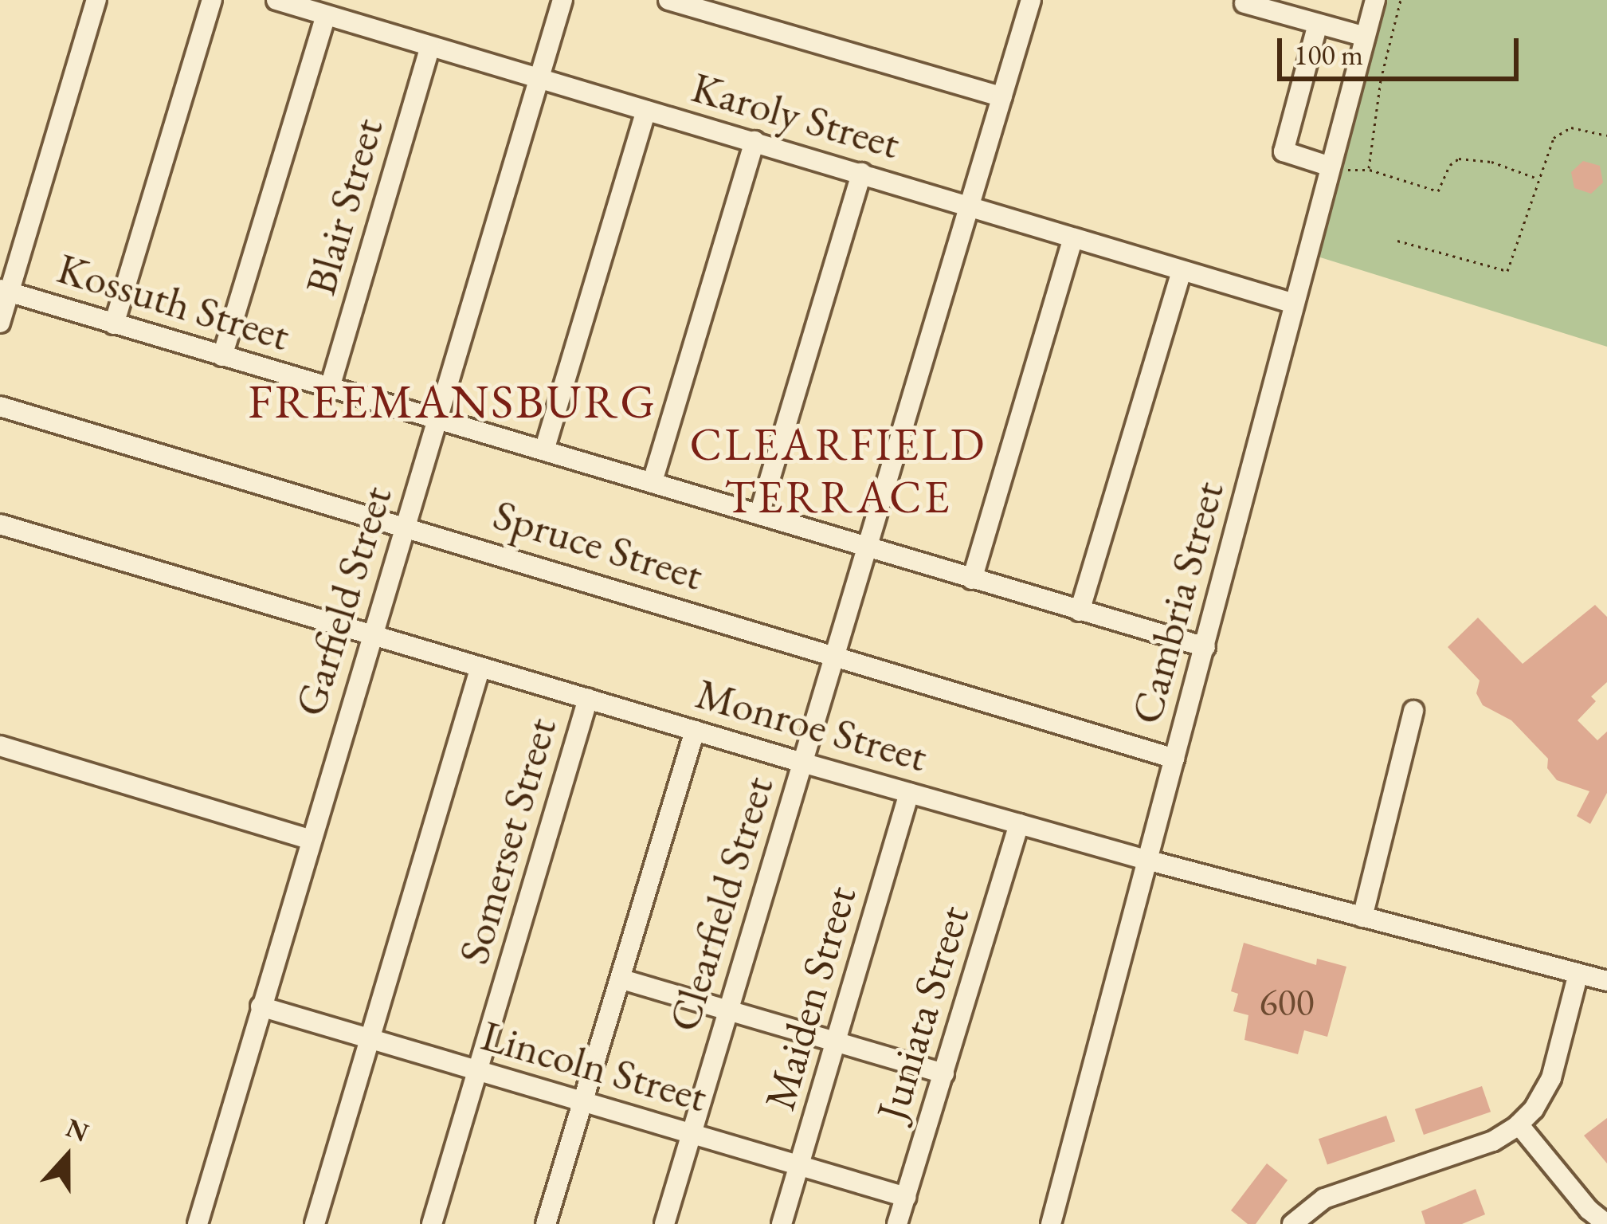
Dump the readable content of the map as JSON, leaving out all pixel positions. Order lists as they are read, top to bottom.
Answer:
{
  "streets": {
    "street": [
      "Karoly Street",
      "Blair Street",
      "Kossuth Street",
      "Spruce Street",
      "Garfield Street",
      "Cambria Street",
      "Monroe Street",
      "Somerset Street",
      "Clearfield Street",
      "Maiden Street",
      "Juniata Street",
      "Lincoln Street"
    ]
  },
  "crossings": [
    ["Karoly Street", "Blair Street"],
    ["Karoly Street", "Garfield Street"],
    ["Karoly Street", "Cambria Street"],
    ["Karoly Street", "Clearfield Street"],
    ["Blair Street", "Kossuth Street"],
    ["Kossuth Street", "Garfield Street"],
    ["Kossuth Street", "Cambria Street"],
    ["Kossuth Street", "Clearfield Street"],
    ["Spruce Street", "Garfield Street"],
    ["Spruce Street", "Cambria Street"],
    ["Spruce Street", "Clearfield Street"],
    ["Garfield Street", "Monroe Street"],
    ["Garfield Street", "Lincoln Street"],
    ["Cambria Street", "Monroe Street"],
    ["Monroe Street", "Somerset Street"],
    ["Monroe Street", "Clearfield Street"],
    ["Monroe Street", "Maiden Street"],
    ["Monroe Street", "Juniata Street"],
    ["Somerset Street", "Lincoln Street"],
    ["Clearfield Street", "Lincoln Street"],
    ["Maiden Street", "Lincoln Street"],
    ["Juniata Street", "Lincoln Street"]
  ],
  "districts": ["FREEMANSBURG", "CLEARFIELD TERRACE"],
  "house_numbers": ["600"],
  "scale_bar": "100 m",
  "north": "top"
}
